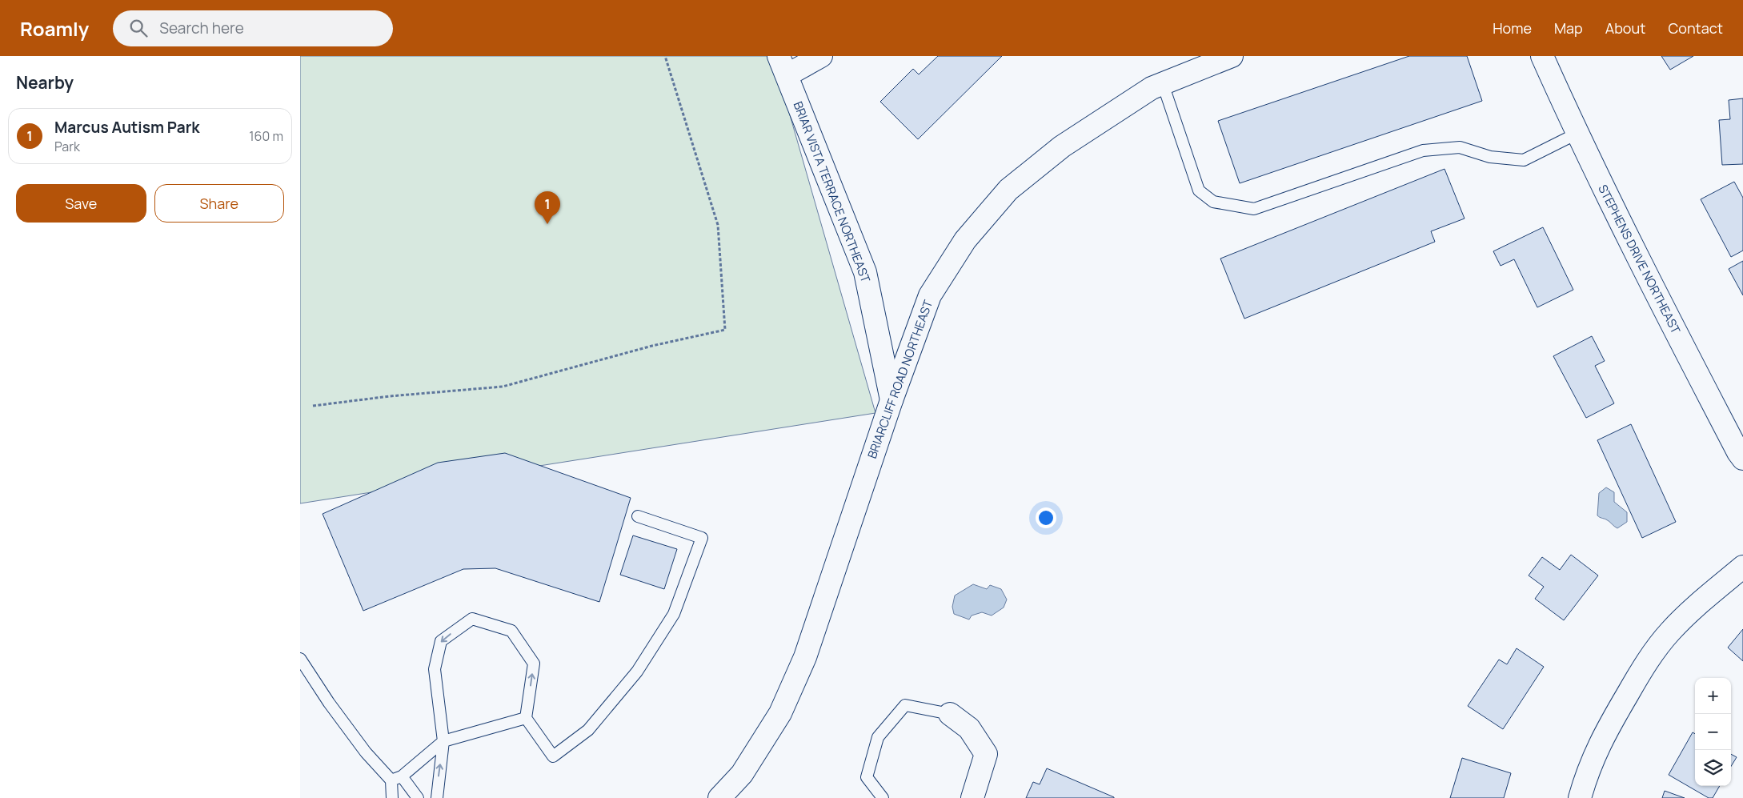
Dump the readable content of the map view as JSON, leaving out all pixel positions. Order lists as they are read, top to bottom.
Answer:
{
  "streets": {
    "street": ["BRIAR VISTA TERRACE NORTHEAST", "STEPHENS DRIVE NORTHEAST", "BRIARCLIFF ROAD NORTHEAST"]
  },
  "crossings": [
    ["BRIAR VISTA TERRACE NORTHEAST", "BRIARCLIFF ROAD NORTHEAST"]
  ],
  "page": {
    "header": "Roamly",
    "search": "Search here",
    "nav": [
      "Home",
      "Map",
      "About",
      "Contact"
    ],
    "heading": "Nearby",
    "list": [
      {
        "mark": "1",
        "name": "Marcus Autism Park",
        "note": "Park",
        "value": "160 m"
      }
    ],
    "buttons": ["Save", "Share"],
    "pins": "1",
    "map_buttons": ["+", "−"]
  }
}
